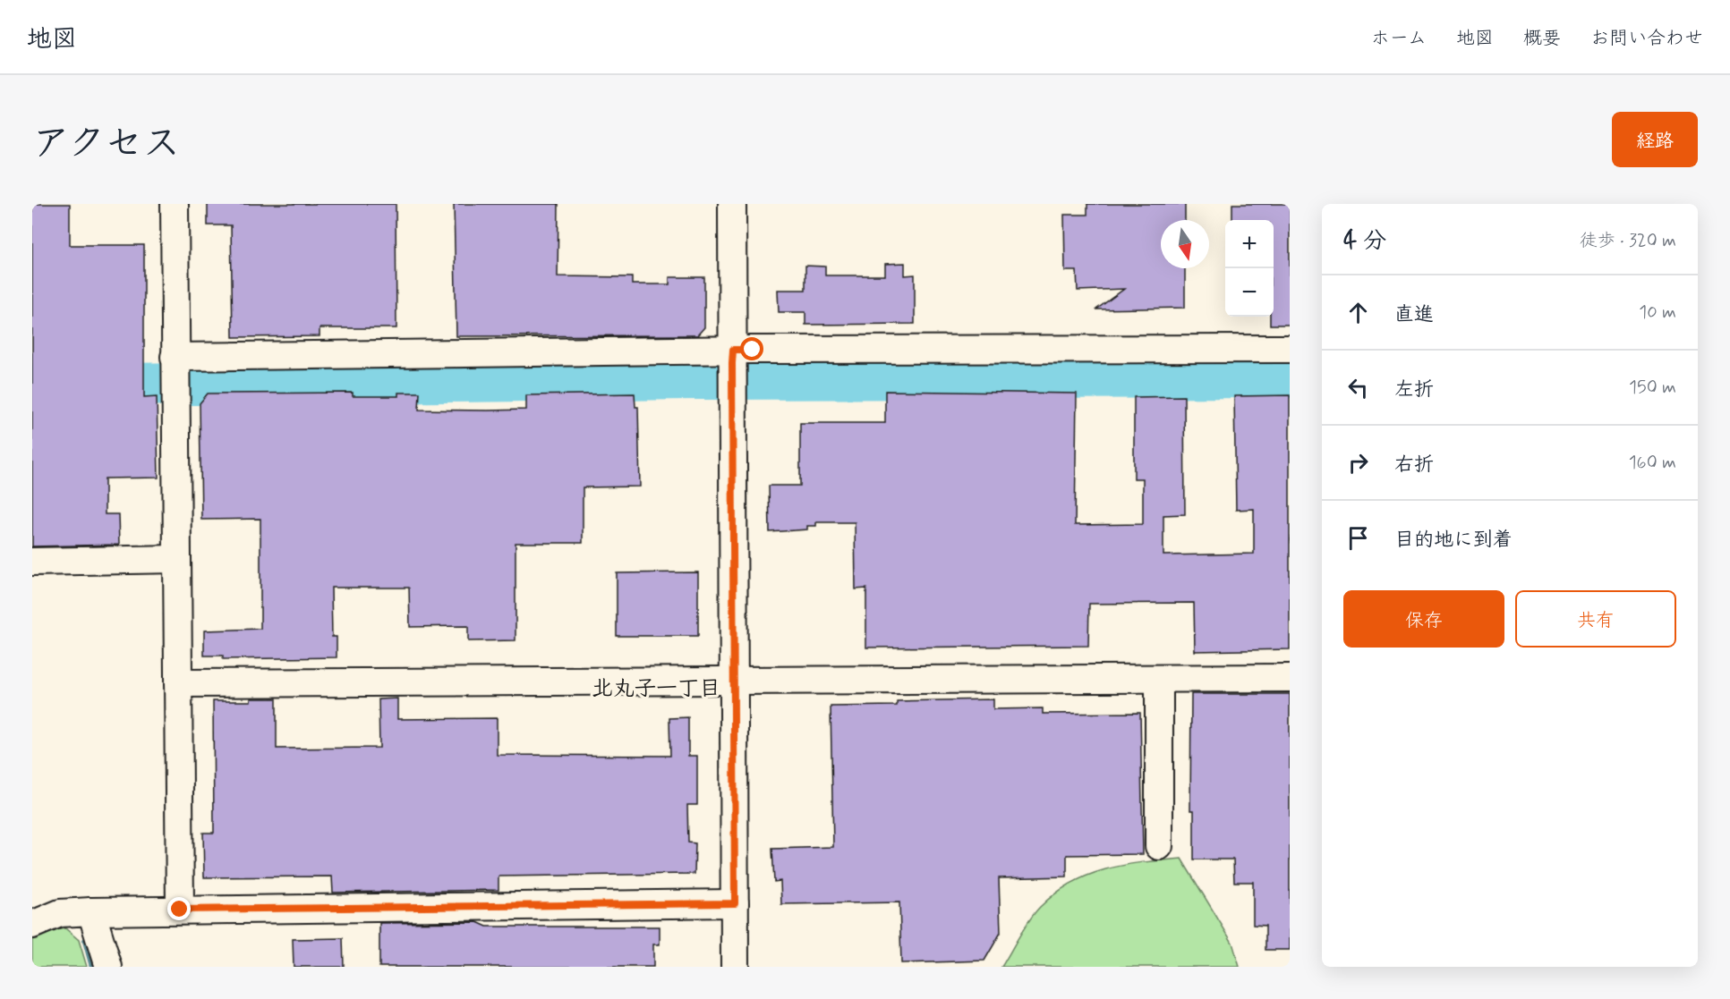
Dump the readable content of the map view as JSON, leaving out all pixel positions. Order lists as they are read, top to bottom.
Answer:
{
  "districts": ["北丸子一丁目"],
  "north": "bottom",
  "page": {
    "header": "地図",
    "nav": [
      "ホーム",
      "地図",
      "概要",
      "お問い合わせ"
    ],
    "title": "アクセス",
    "buttons": [
      "経路",
      ["保存", "共有"]
    ],
    "heading": ["4 分", "徒歩 · 320 m"],
    "map_buttons": ["+", "−"],
    "list": [
      ["直進", "10 m"],
      ["左折", "150 m"],
      ["右折", "160 m"],
      "目的地に到着"
    ]
  }
}
